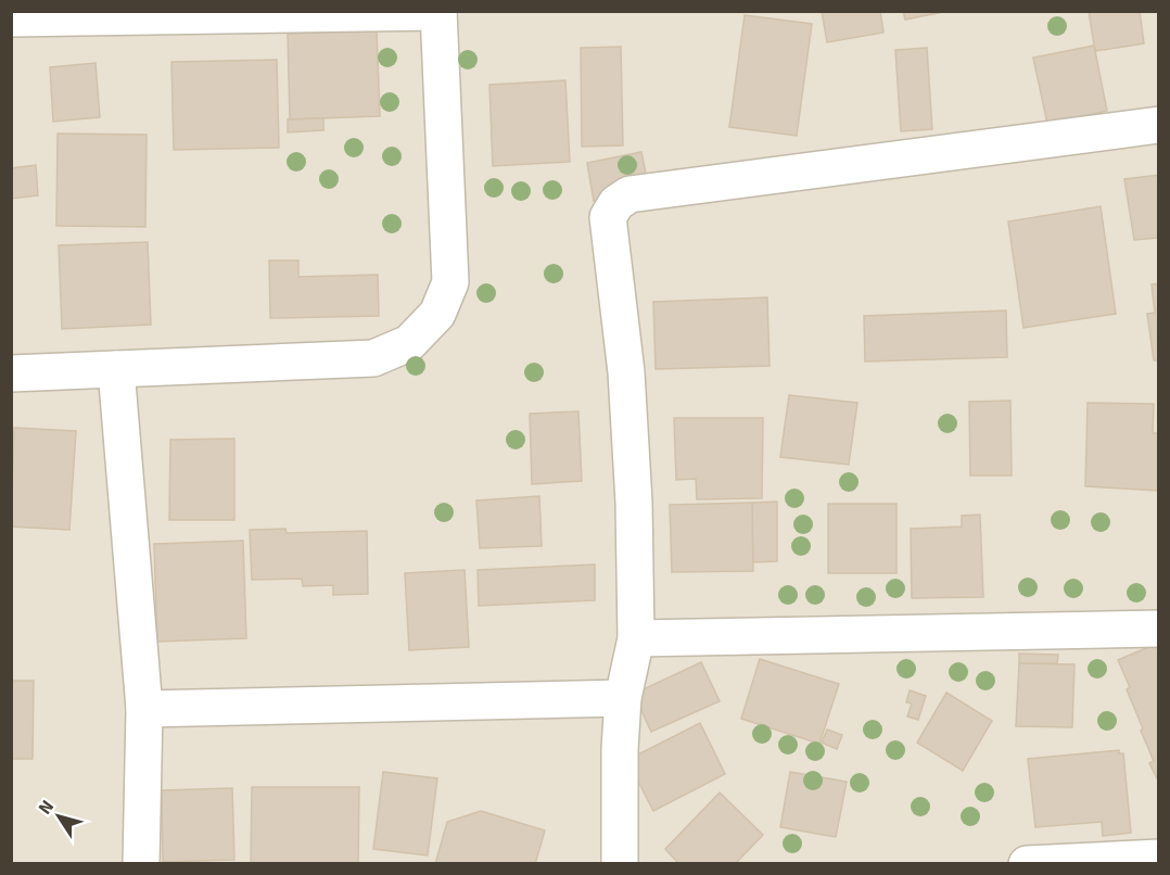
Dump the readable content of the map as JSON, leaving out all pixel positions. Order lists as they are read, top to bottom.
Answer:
{
  "north": "top left"
}
